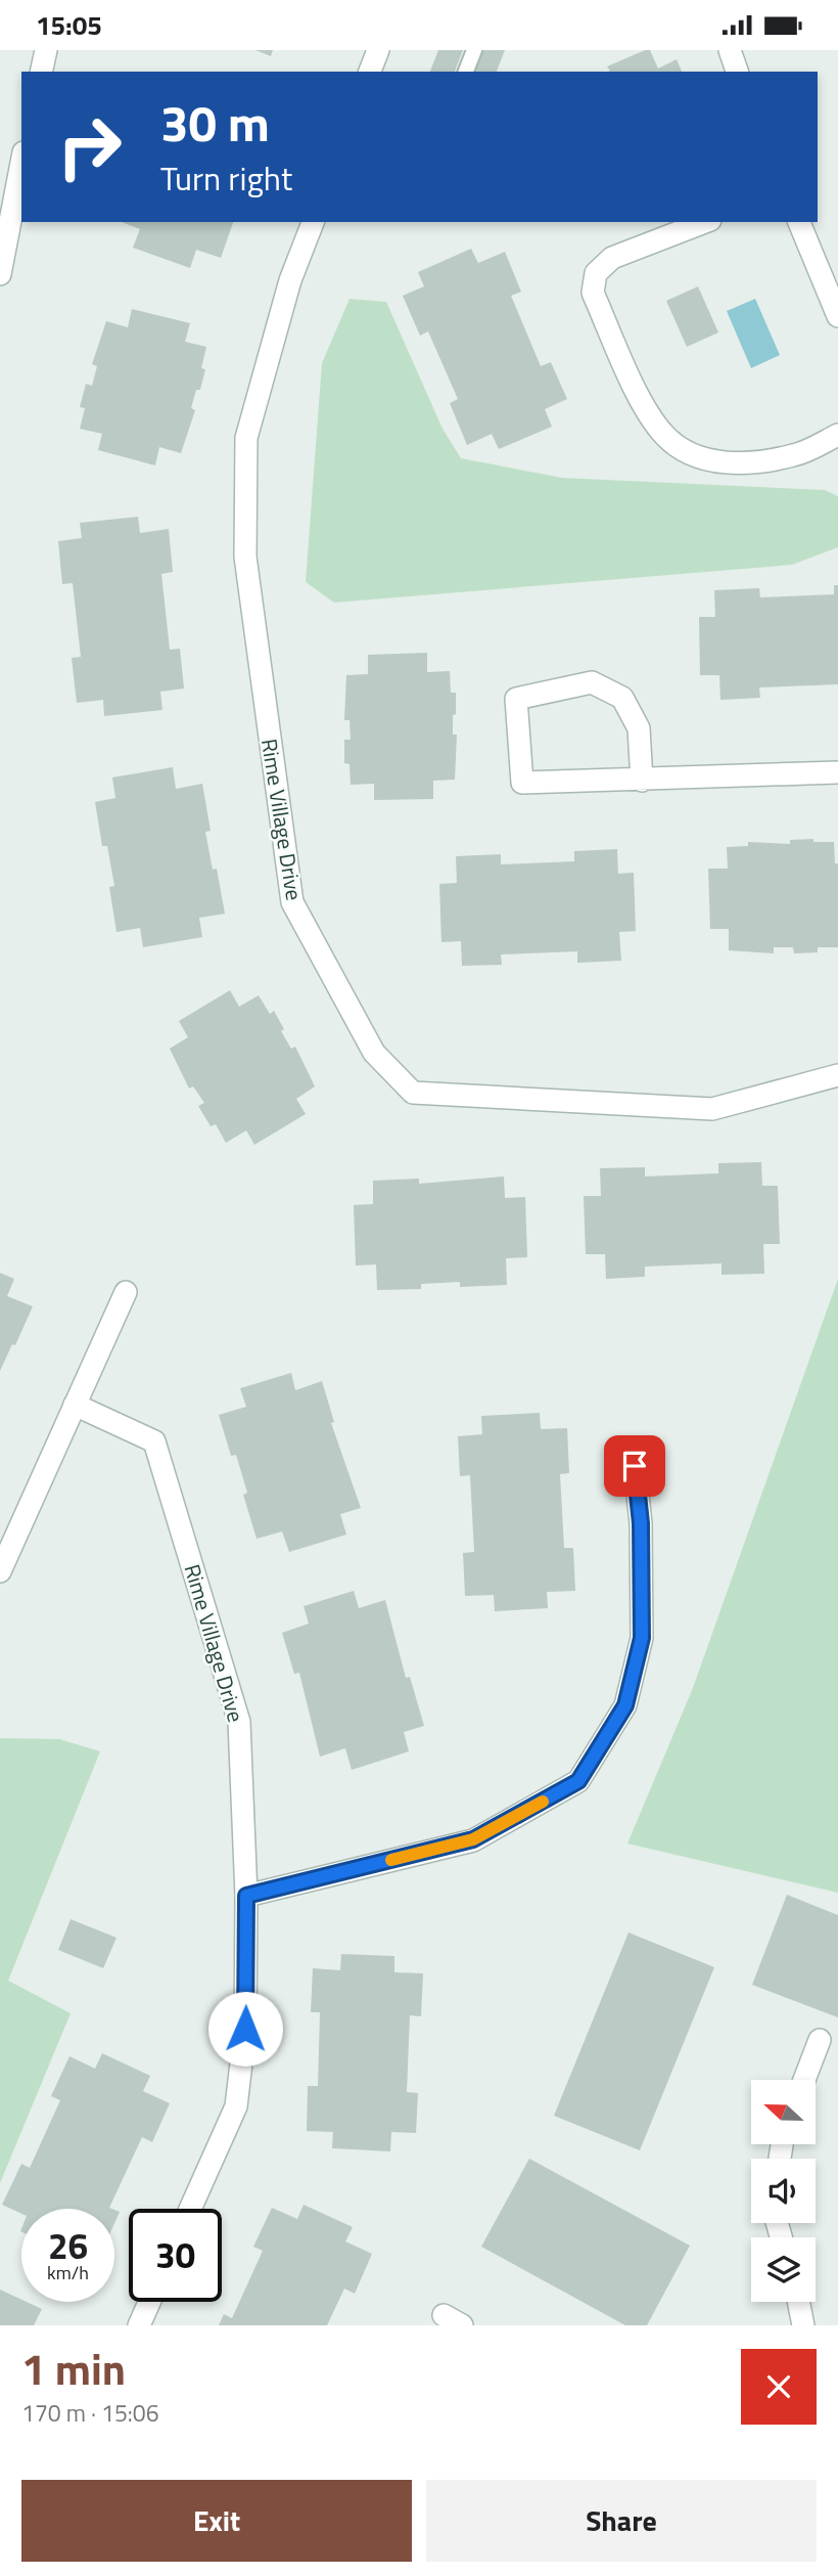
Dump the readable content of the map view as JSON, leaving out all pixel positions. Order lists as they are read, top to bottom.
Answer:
{
  "streets": {
    "street": ["Rime Village Drive"]
  },
  "north": "left",
  "page": {
    "status": "15:05",
    "turn": ["30 m", "Turn right"],
    "speed": "26 km/h",
    "limit": "30",
    "heading": ["1 min", "170 m · 15:06"],
    "buttons": ["Exit", "Share"]
  }
}
